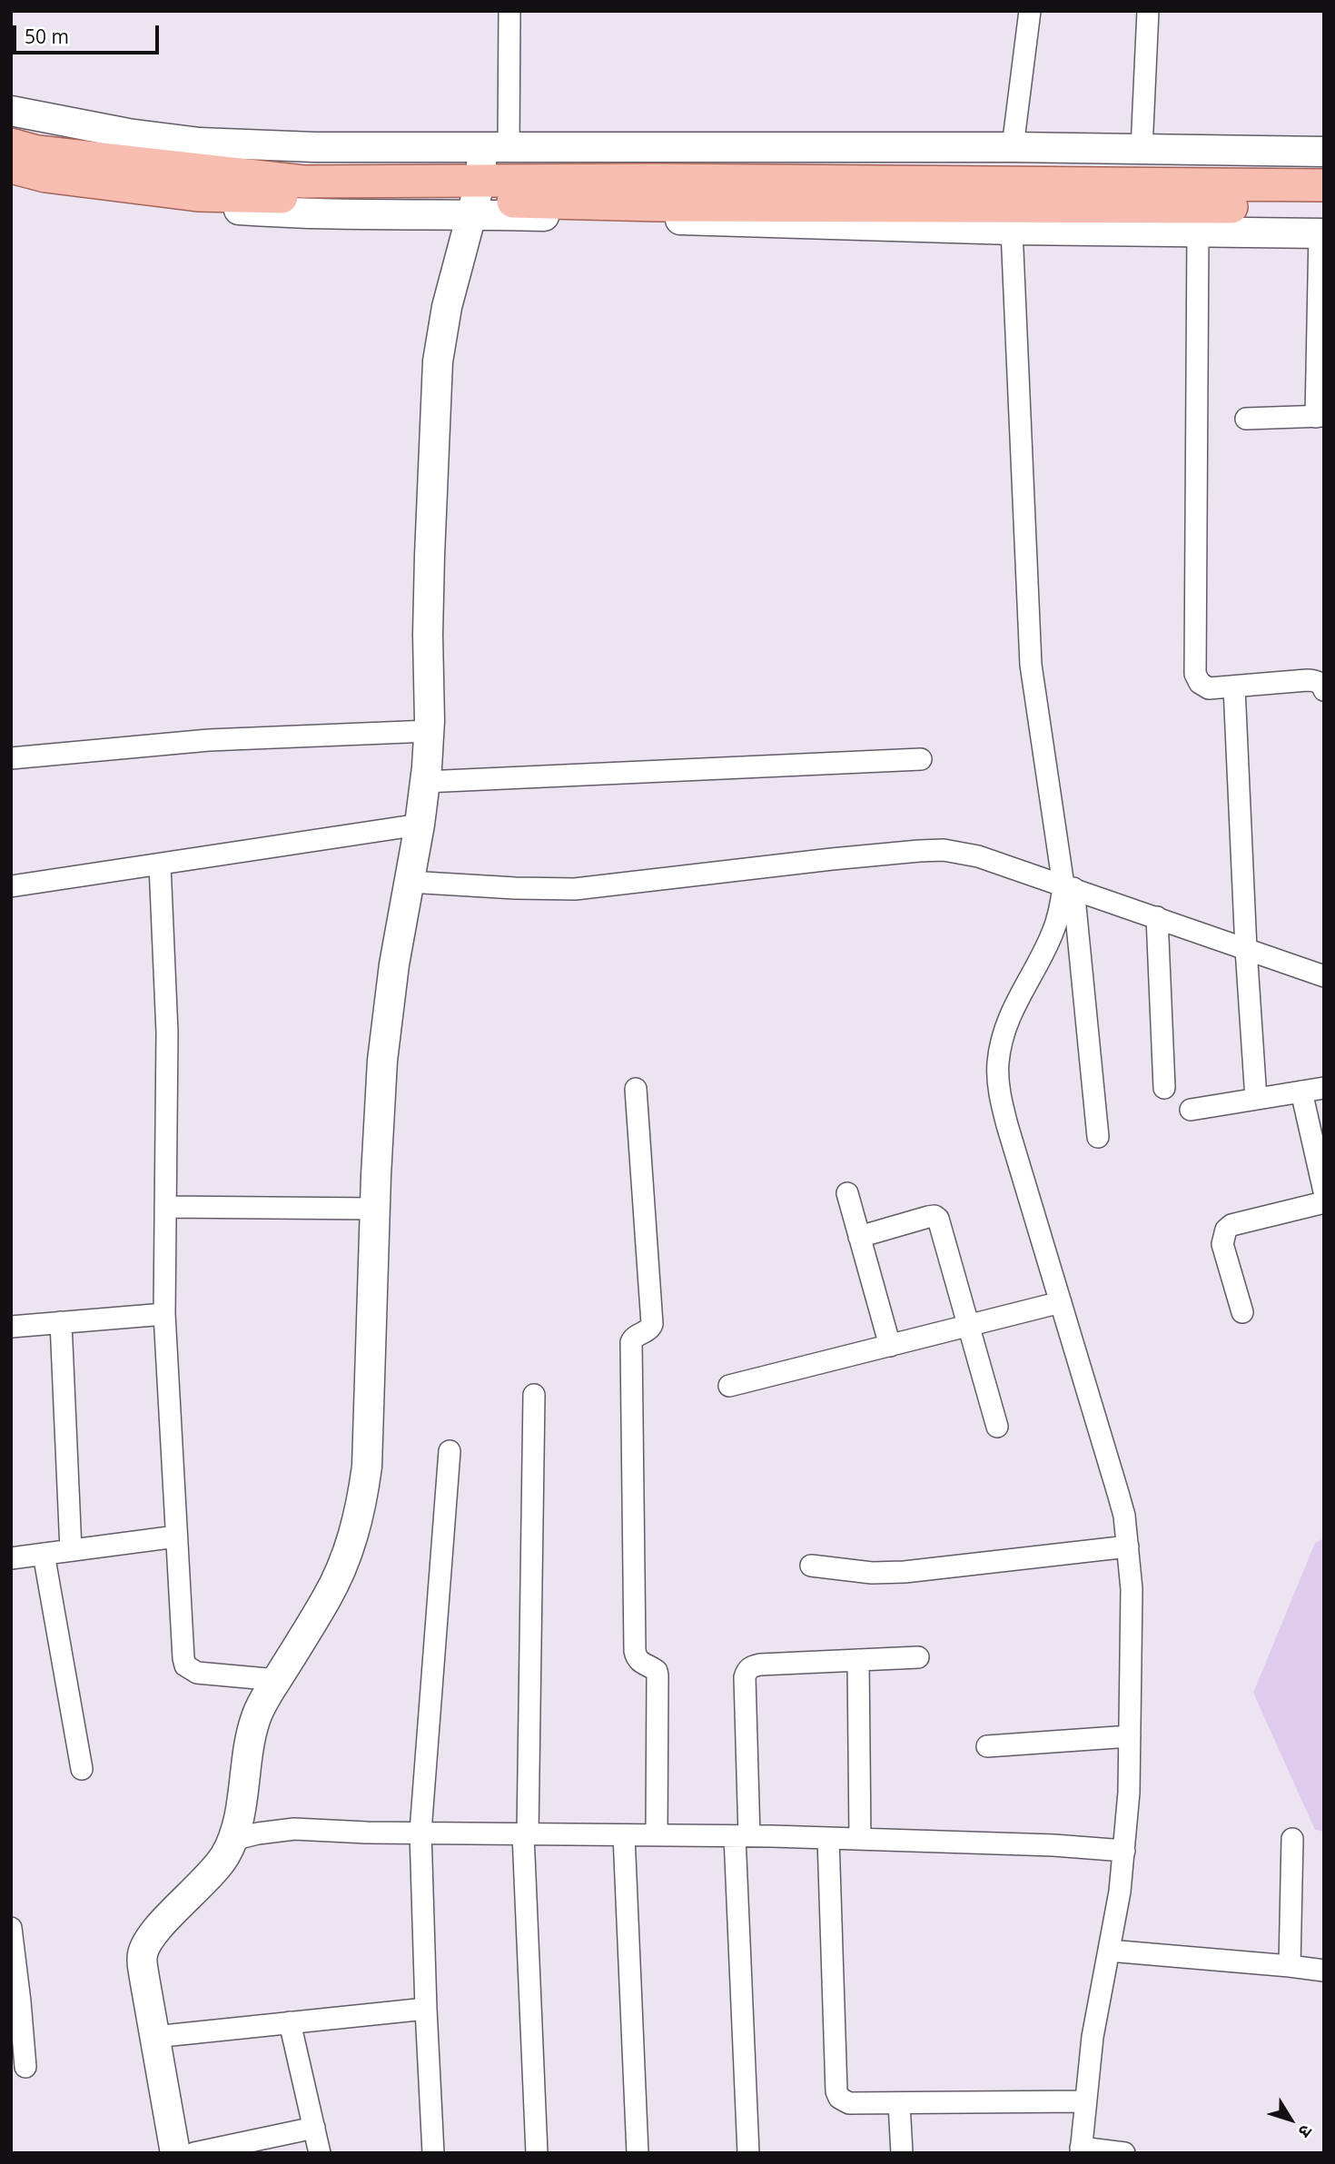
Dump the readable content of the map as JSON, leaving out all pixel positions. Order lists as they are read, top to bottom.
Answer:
{
  "scale_bar": "50 m",
  "north": "bottom right"
}
